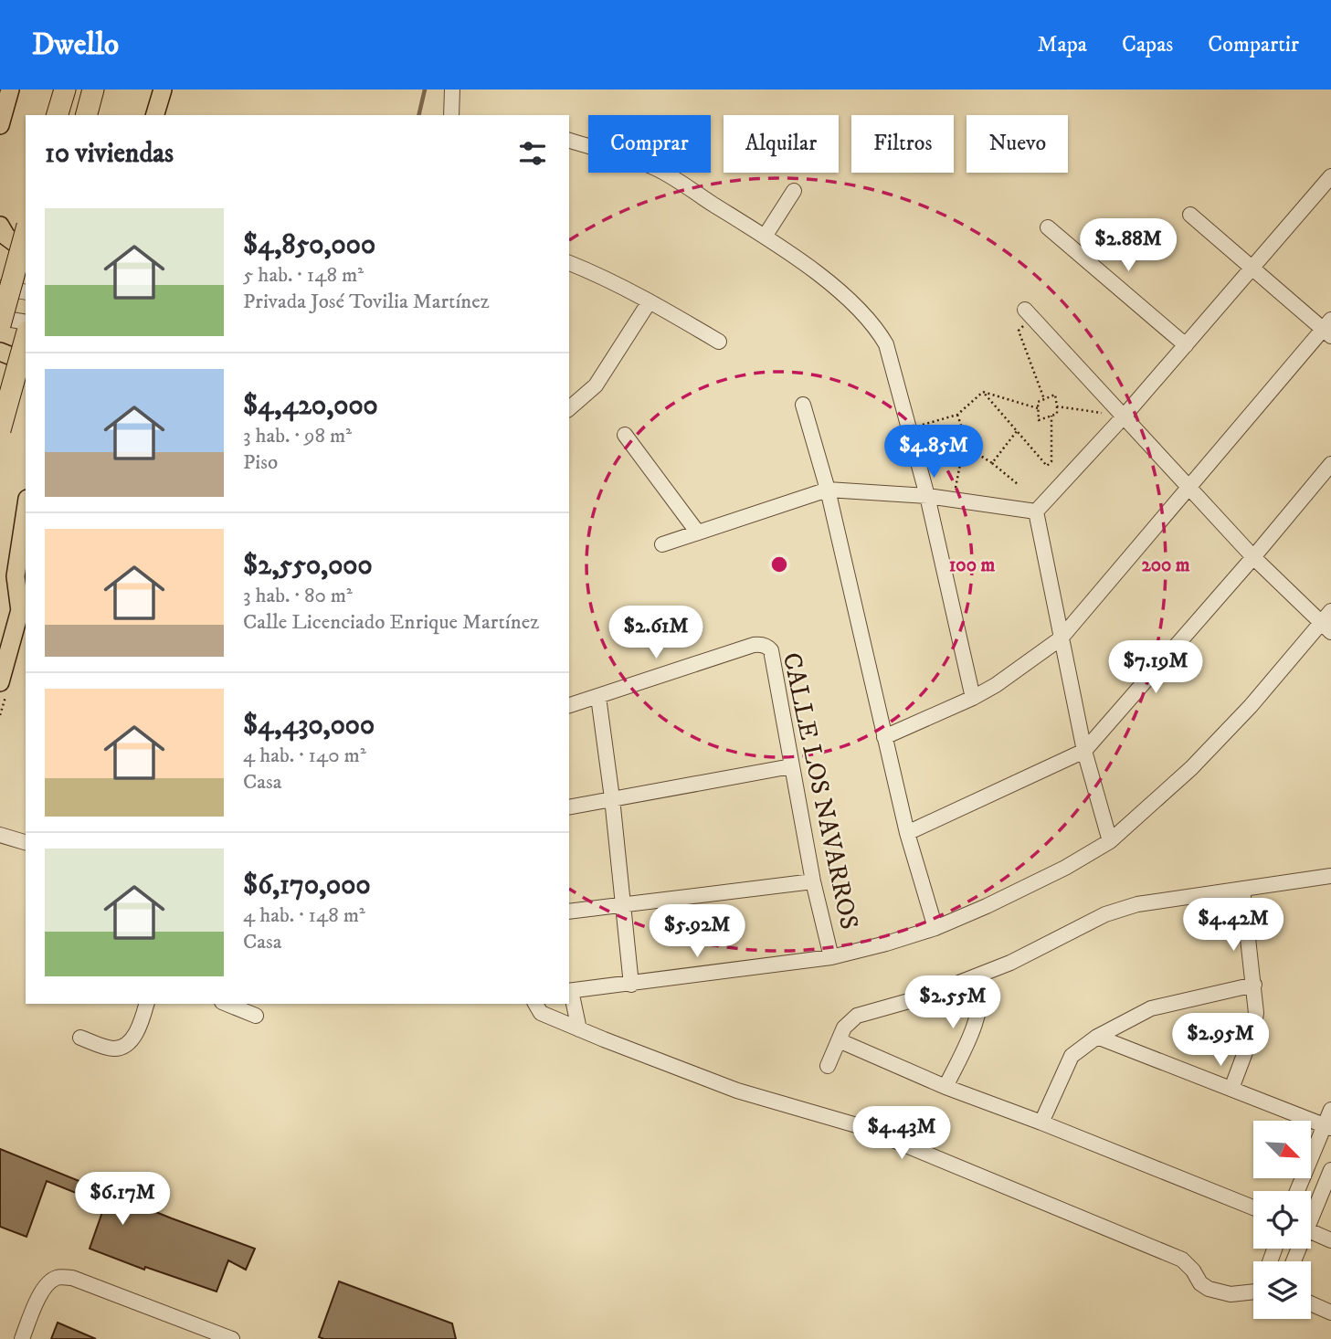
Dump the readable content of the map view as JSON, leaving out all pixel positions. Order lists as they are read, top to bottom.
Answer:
{
  "streets": {
    "street": ["CALLE LOS NAVARROS"]
  },
  "north": "bottom right",
  "page": {
    "header": "Dwello",
    "nav": ["Mapa", "Capas", "Compartir"],
    "chip": [
      "Comprar",
      "Alquilar",
      "Filtros",
      "Nuevo"
    ],
    "heading": "10 viviendas",
    "list": [
      {
        "name": "$4,850,000",
        "note": "5 hab. · 148 m² · Privada José Tovilia Martínez"
      },
      {
        "name": "$4,420,000",
        "note": "3 hab. · 98 m² · Piso"
      },
      {
        "name": "$2,550,000",
        "note": "3 hab. · 80 m² · Calle Licenciado Enrique Martínez"
      },
      {
        "name": "$4,430,000",
        "note": "4 hab. · 140 m² · Casa"
      },
      {
        "name": "$6,170,000",
        "note": "4 hab. · 148 m² · Casa"
      }
    ],
    "price": [
      "$2.88M",
      "$4.85M",
      "$2.61M",
      "$7.19M",
      "$4.42M",
      "$5.92M",
      "$2.55M",
      "$2.95M",
      "$4.43M",
      "$6.17M"
    ]
  },
  "rings": ["100 m", "200 m"]
}
